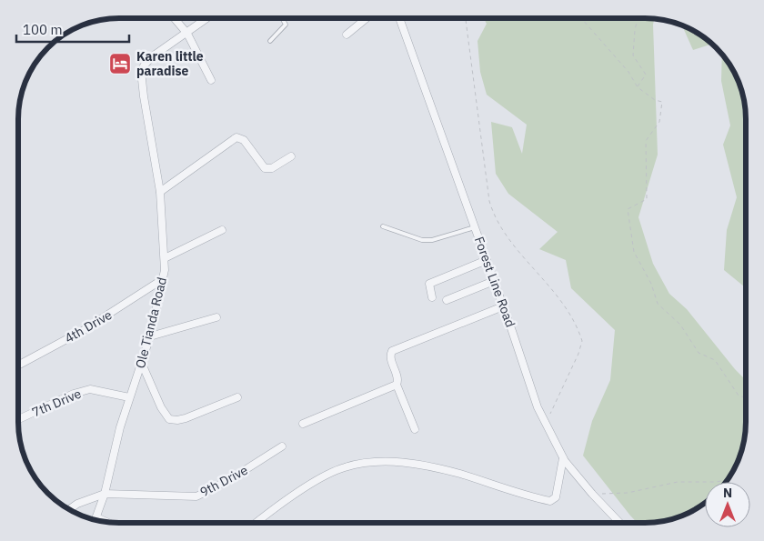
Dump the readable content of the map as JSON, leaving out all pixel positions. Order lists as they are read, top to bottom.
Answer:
{
  "streets": {
    "street": [
      "Forest Line Road",
      "Ole Tianda Road",
      "4th Drive",
      "7th Drive",
      "9th Drive"
    ]
  },
  "crossings": [
    ["Ole Tianda Road", "4th Drive"],
    ["Ole Tianda Road", "7th Drive"],
    ["Ole Tianda Road", "9th Drive"]
  ],
  "places": {
    "hotel": ["Karen little paradise"]
  },
  "scale_bar": "100 m",
  "north": "top"
}
